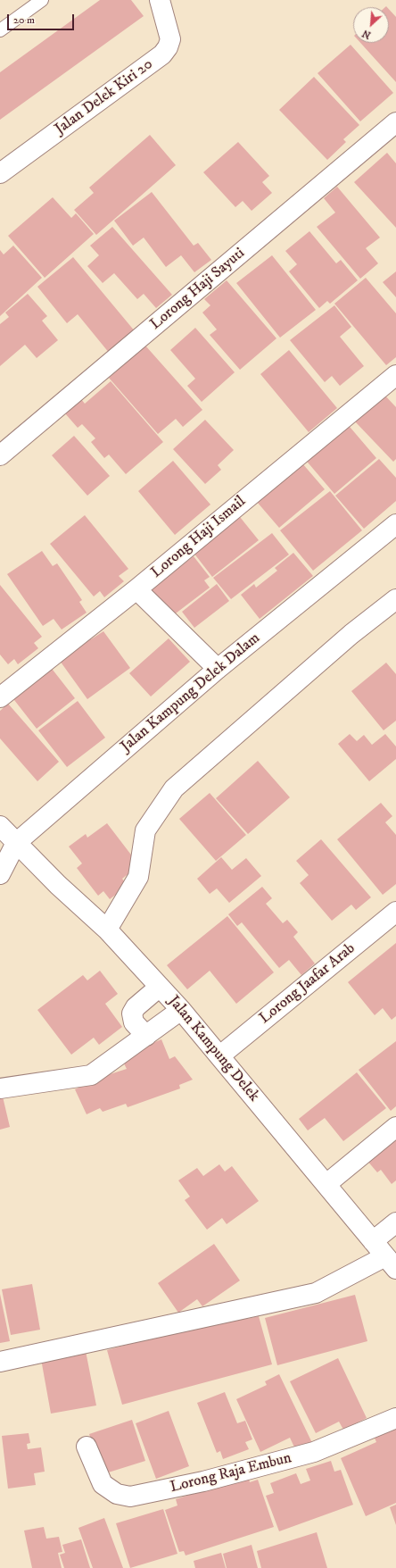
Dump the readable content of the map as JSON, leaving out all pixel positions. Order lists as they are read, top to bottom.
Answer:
{
  "streets": {
    "street": [
      "Jalan Delek Kiri 20",
      "Lorong Haji Sayuti",
      "Lorong Haji Ismail",
      "Jalan Kampung Delek Dalam",
      "Lorong Jaafar Arab",
      "Jalan Kampung Delek",
      "Lorong Raja Embun"
    ]
  },
  "crossings": [
    ["Jalan Kampung Delek Dalam", "Jalan Kampung Delek"],
    ["Lorong Jaafar Arab", "Jalan Kampung Delek"]
  ],
  "scale_bar": "20 m",
  "north": "bottom left"
}
